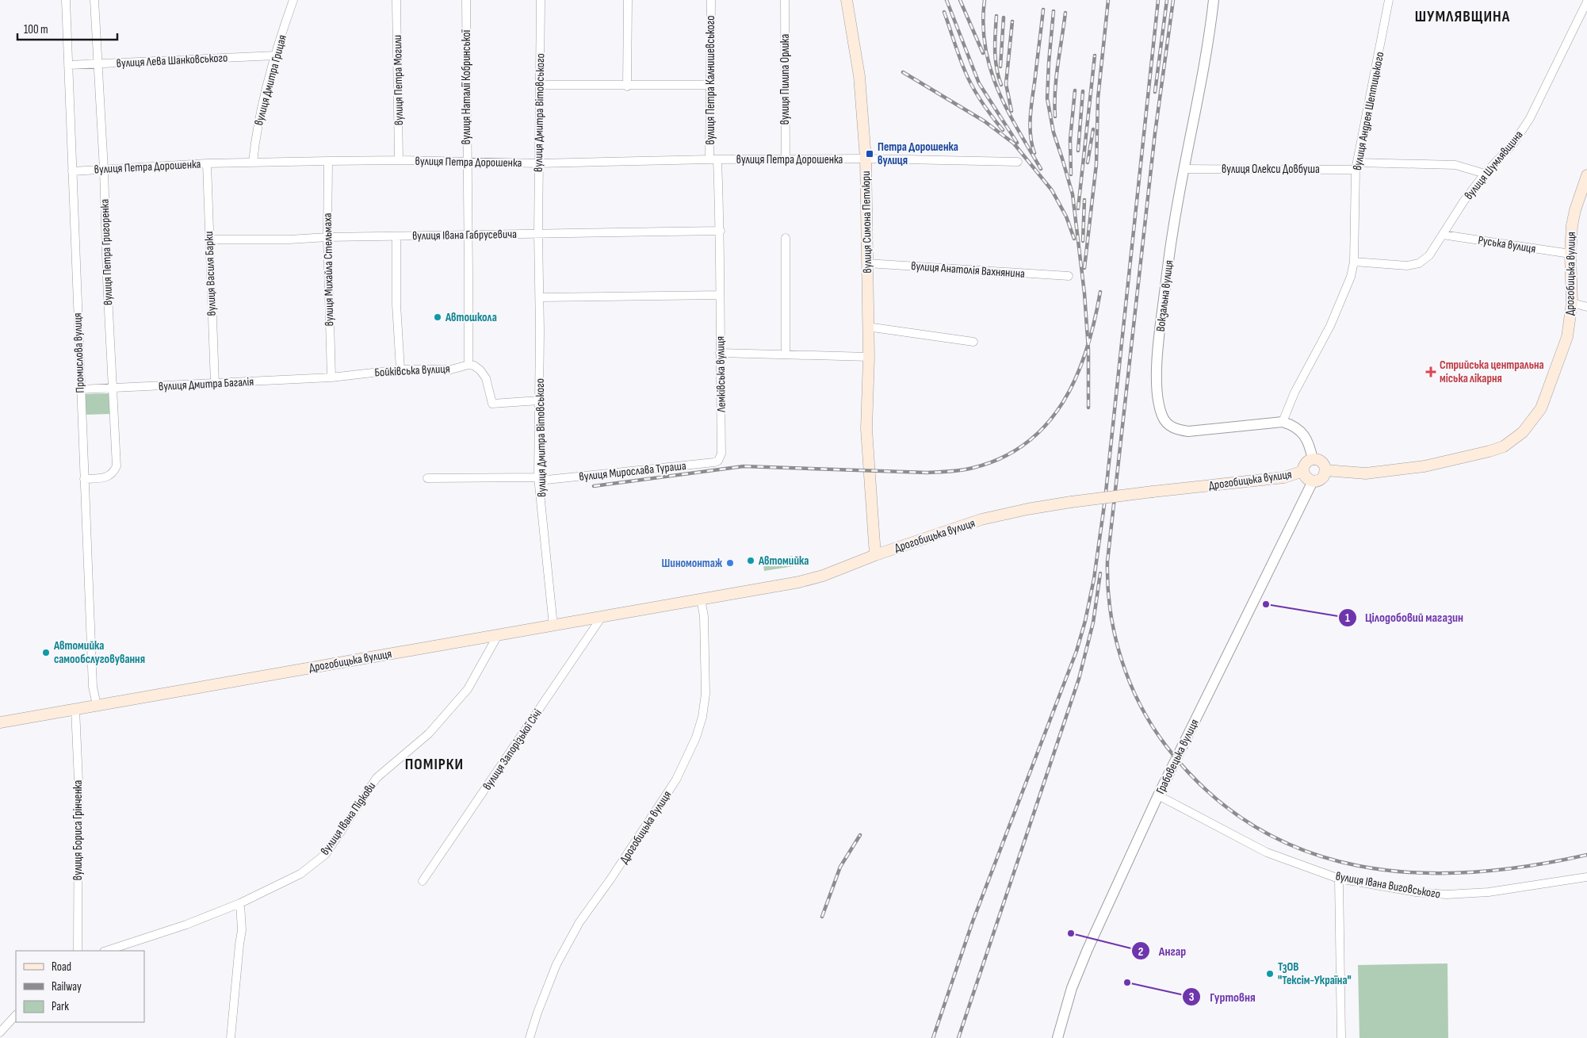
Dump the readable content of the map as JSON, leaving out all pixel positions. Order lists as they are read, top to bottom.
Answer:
{
  "streets": {
    "main road": ["вулиця Симона Петлюри", "Дрогобицька вулиця"],
    "street": [
      "вулиця Лева Шанковського",
      "вулиця Пилипа Орлика",
      "вулиця Дмитра Грицая",
      "вулиця Петра Могили",
      "вулиця Петра Калнишевського",
      "вулиця Наталії Кобринської",
      "вулиця Андрея Шептицького",
      "вулиця Дмитра Вітовського",
      "вулиця Петра Дорошенка",
      "вулиця Шумлявщина",
      "вулиця Олекси Довбуша",
      "вулиця Івана Габрусевича",
      "Руська вулиця",
      "вулиця Петра Григоренка",
      "вулиця Михайла Стельмаха",
      "вулиця Анатолія Вахнянина",
      "вулиця Василя Барки",
      "Вокзальна вулиця",
      "Промислова вулиця",
      "Бойківська вулиця",
      "Лемківська вулиця",
      "вулиця Дмитра Багалія",
      "вулиця Мирослава Тураша",
      "вулиця Запорізької Січі",
      "Грабовецька вулиця",
      "вулиця Івана Підкови",
      "вулиця Бориса Грінченка",
      "вулиця Івана Виговського"
    ]
  },
  "crossings": [
    ["вулиця Лева Шанковського", "вулиця Дмитра Грицая"],
    ["вулиця Лева Шанковського", "вулиця Петра Григоренка"],
    ["вулиця Лева Шанковського", "Промислова вулиця"],
    ["вулиця Пилипа Орлика", "вулиця Петра Дорошенка"],
    ["вулиця Дмитра Грицая", "вулиця Петра Дорошенка"],
    ["вулиця Петра Могили", "вулиця Петра Дорошенка"],
    ["вулиця Петра Калнишевського", "вулиця Петра Дорошенка"],
    ["вулиця Петра Калнишевського", "Лемківська вулиця"],
    ["вулиця Наталії Кобринської", "вулиця Петра Дорошенка"],
    ["вулиця Наталії Кобринської", "вулиця Івана Габрусевича"],
    ["вулиця Наталії Кобринської", "Бойківська вулиця"],
    ["вулиця Андрея Шептицького", "вулиця Шумлявщина"],
    ["вулиця Андрея Шептицького", "вулиця Олекси Довбуша"],
    ["вулиця Андрея Шептицького", "Вокзальна вулиця"],
    ["вулиця Дмитра Вітовського", "вулиця Петра Дорошенка"],
    ["вулиця Дмитра Вітовського", "вулиця Івана Габрусевича"],
    ["вулиця Дмитра Вітовського", "Дрогобицька вулиця"],
    ["вулиця Дмитра Вітовського", "вулиця Мирослава Тураша"],
    ["вулиця Петра Дорошенка", "вулиця Симона Петлюри"],
    ["вулиця Петра Дорошенка", "вулиця Петра Григоренка"],
    ["вулиця Петра Дорошенка", "вулиця Михайла Стельмаха"],
    ["вулиця Петра Дорошенка", "вулиця Василя Барки"],
    ["вулиця Петра Дорошенка", "Промислова вулиця"],
    ["вулиця Петра Дорошенка", "Лемківська вулиця"],
    ["вулиця Шумлявщина", "вулиця Олекси Довбуша"],
    ["вулиця Шумлявщина", "Руська вулиця"],
    ["вулиця Олекси Довбуша", "Вокзальна вулиця"],
    ["вулиця Симона Петлюри", "вулиця Анатолія Вахнянина"],
    ["вулиця Симона Петлюри", "Дрогобицька вулиця"],
    ["вулиця Івана Габрусевича", "вулиця Михайла Стельмаха"],
    ["вулиця Івана Габрусевича", "вулиця Василя Барки"],
    ["вулиця Івана Габрусевича", "Лемківська вулиця"],
    ["Руська вулиця", "Дрогобицька вулиця"],
    ["вулиця Петра Григоренка", "Промислова вулиця"],
    ["вулиця Петра Григоренка", "вулиця Дмитра Багалія"],
    ["вулиця Михайла Стельмаха", "Бойківська вулиця"],
    ["вулиця Михайла Стельмаха", "вулиця Дмитра Багалія"],
    ["вулиця Василя Барки", "вулиця Дмитра Багалія"],
    ["Дрогобицька вулиця", "Промислова вулиця"],
    ["Дрогобицька вулиця", "вулиця Запорізької Січі"],
    ["Дрогобицька вулиця", "Грабовецька вулиця"],
    ["Дрогобицька вулиця", "вулиця Івана Підкови"],
    ["Дрогобицька вулиця", "вулиця Бориса Грінченка"],
    ["Промислова вулиця", "вулиця Дмитра Багалія"],
    ["Бойківська вулиця", "вулиця Дмитра Багалія"],
    ["Лемківська вулиця", "вулиця Мирослава Тураша"],
    ["Грабовецька вулиця", "вулиця Івана Виговського"]
  ],
  "districts": ["ШУМЛЯВЩИНА", "ПОМІРКИ"],
  "places": {
    "transit": ["Петра Дорошенка вулиця"],
    "other": [
      "Автошкола",
      "Автомийка",
      "Шиномонтаж",
      "Цілодобовий магазин",
      "Автомийка самообслуговування",
      "Ангар",
      "ТзОВ \"Тексім-Україна\"",
      "Гуртовня"
    ],
    "health": ["Стрийська центральна міська лікарня"]
  },
  "legend": ["Road", "Railway", "Park"],
  "scale_bar": "100 m"
}
